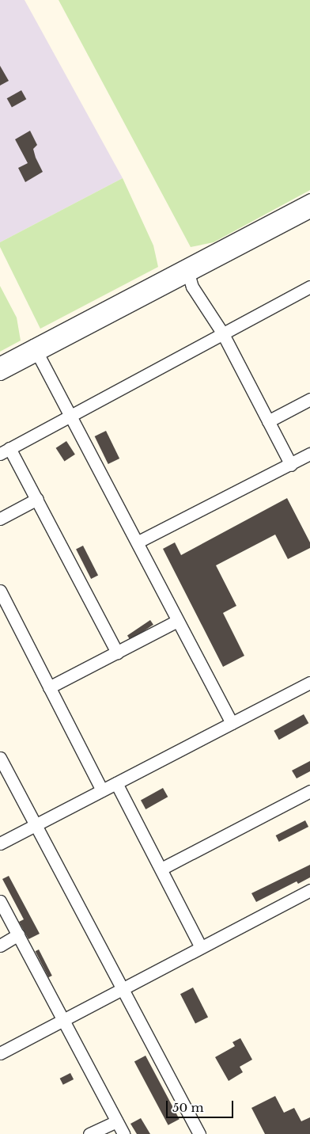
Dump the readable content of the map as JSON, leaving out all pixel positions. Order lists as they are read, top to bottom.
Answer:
{
  "scale_bar": "50 m"
}
